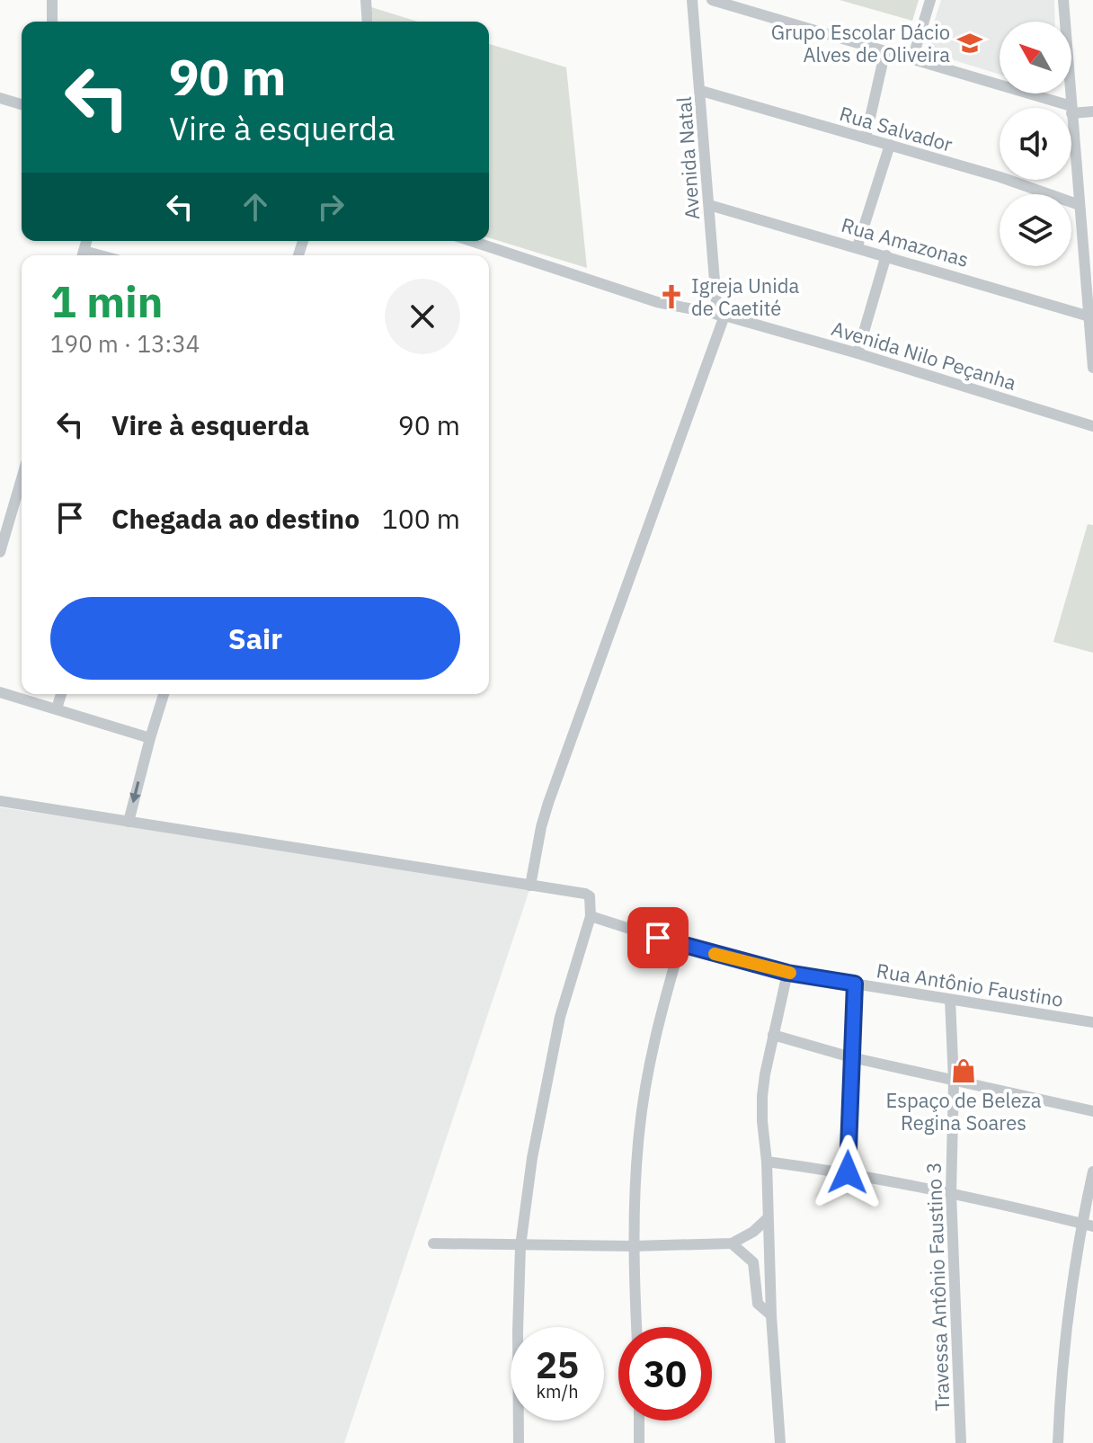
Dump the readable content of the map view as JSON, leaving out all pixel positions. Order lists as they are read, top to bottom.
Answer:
{
  "streets": {
    "street": [
      "Rua Salvador",
      "Avenida Natal",
      "Rua Amazonas",
      "Avenida Nilo Peçanha",
      "Rua Antônio Faustino",
      "Travessa Antônio Faustino 3"
    ]
  },
  "crossings": [
    ["Rua Salvador", "Avenida Natal"],
    ["Avenida Natal", "Rua Amazonas"],
    ["Avenida Natal", "Avenida Nilo Peçanha"],
    ["Rua Antônio Faustino", "Travessa Antônio Faustino 3"]
  ],
  "places": {
    "school or university": ["Grupo Escolar Dácio Alves de Oliveira"],
    "church": ["Igreja Unida de Caetité"],
    "shop": ["Espaço de Beleza Regina Soares"]
  },
  "north": "top left",
  "page": {
    "turn": ["90 m", "Vire à esquerda"],
    "heading": ["1 min", "190 m · 13:34"],
    "list": [
      {
        "name": "Vire à esquerda",
        "value": "90 m"
      },
      {
        "name": "Chegada ao destino",
        "value": "100 m"
      }
    ],
    "buttons": "Sair",
    "speed": "25 km/h",
    "limit": "30"
  }
}
